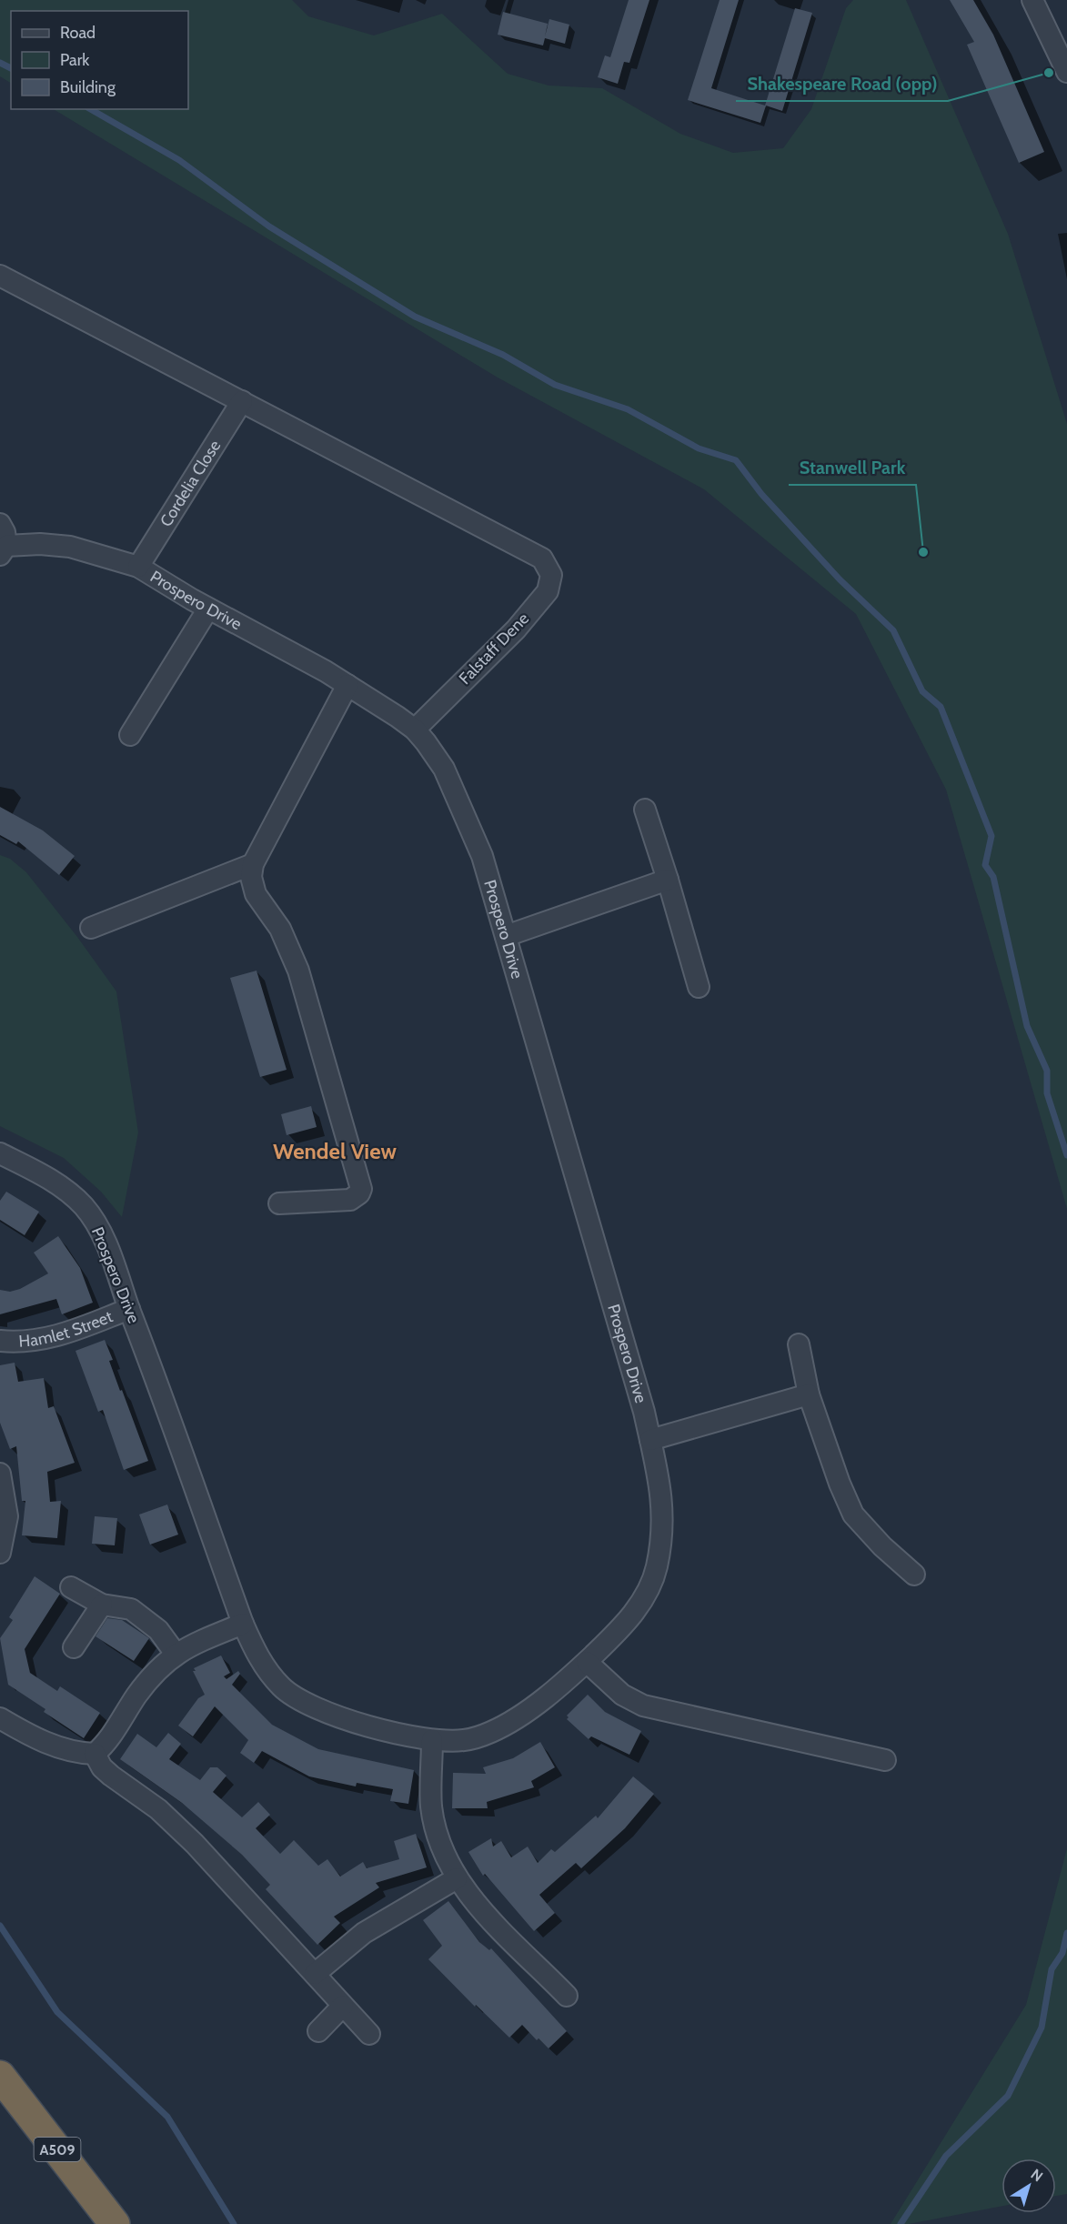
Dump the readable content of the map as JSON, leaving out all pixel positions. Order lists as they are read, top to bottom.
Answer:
{
  "streets": {
    "highway": ["A509"],
    "street": [
      "Cordelia Close",
      "Prospero Drive",
      "Falstaff Dene",
      "Hamlet Street"
    ]
  },
  "crossings": [
    ["Cordelia Close", "Prospero Drive"],
    ["Cordelia Close", "Falstaff Dene"],
    ["Prospero Drive", "Falstaff Dene"],
    ["Prospero Drive", "Hamlet Street"]
  ],
  "districts": ["Wendel View"],
  "places": ["Shakespeare Road (opp)", "Stanwell Park"],
  "legend": ["Road", "Park", "Building"],
  "north": "top right"
}
